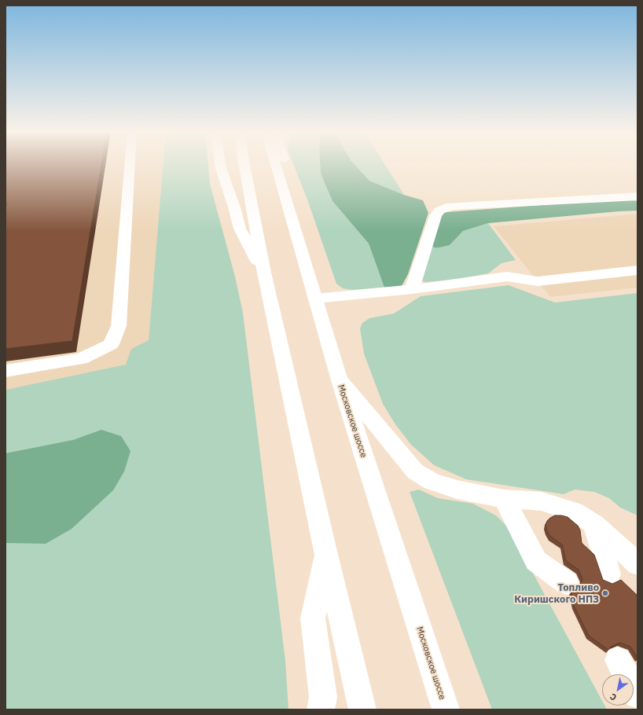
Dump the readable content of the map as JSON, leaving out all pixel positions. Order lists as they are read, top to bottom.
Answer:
{
  "streets": {
    "main road": ["Московское шоссе"]
  },
  "places": ["Топливо Киришского НПЗ"],
  "north": "bottom left"
}
